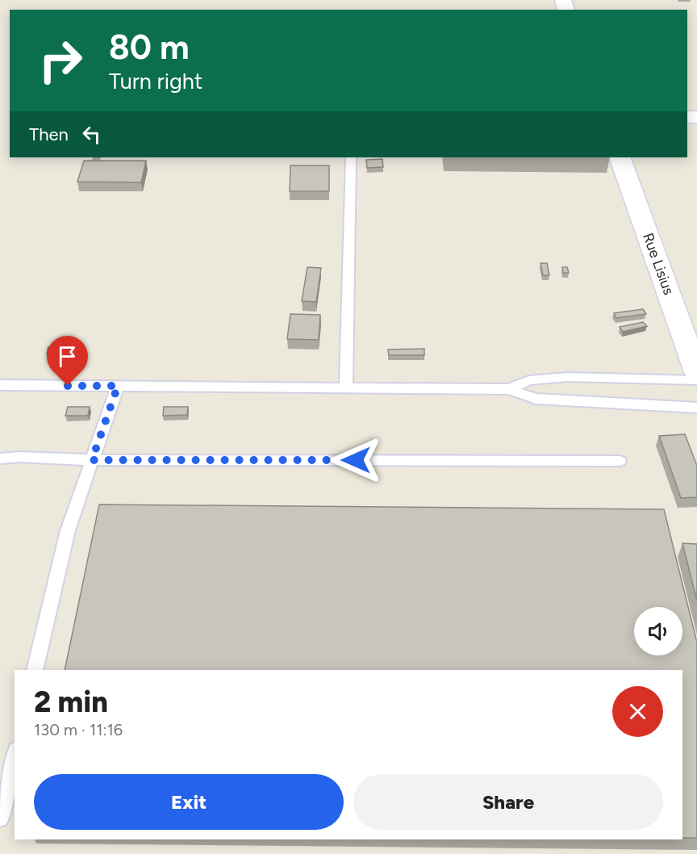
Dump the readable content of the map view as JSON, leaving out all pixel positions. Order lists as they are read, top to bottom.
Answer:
{
  "streets": {
    "street": ["Rue Lisius"]
  },
  "page": {
    "turn": ["80 m", "Turn right"],
    "then": "Then",
    "heading": ["2 min", "130 m · 11:16"],
    "buttons": ["Exit", "Share"]
  }
}
